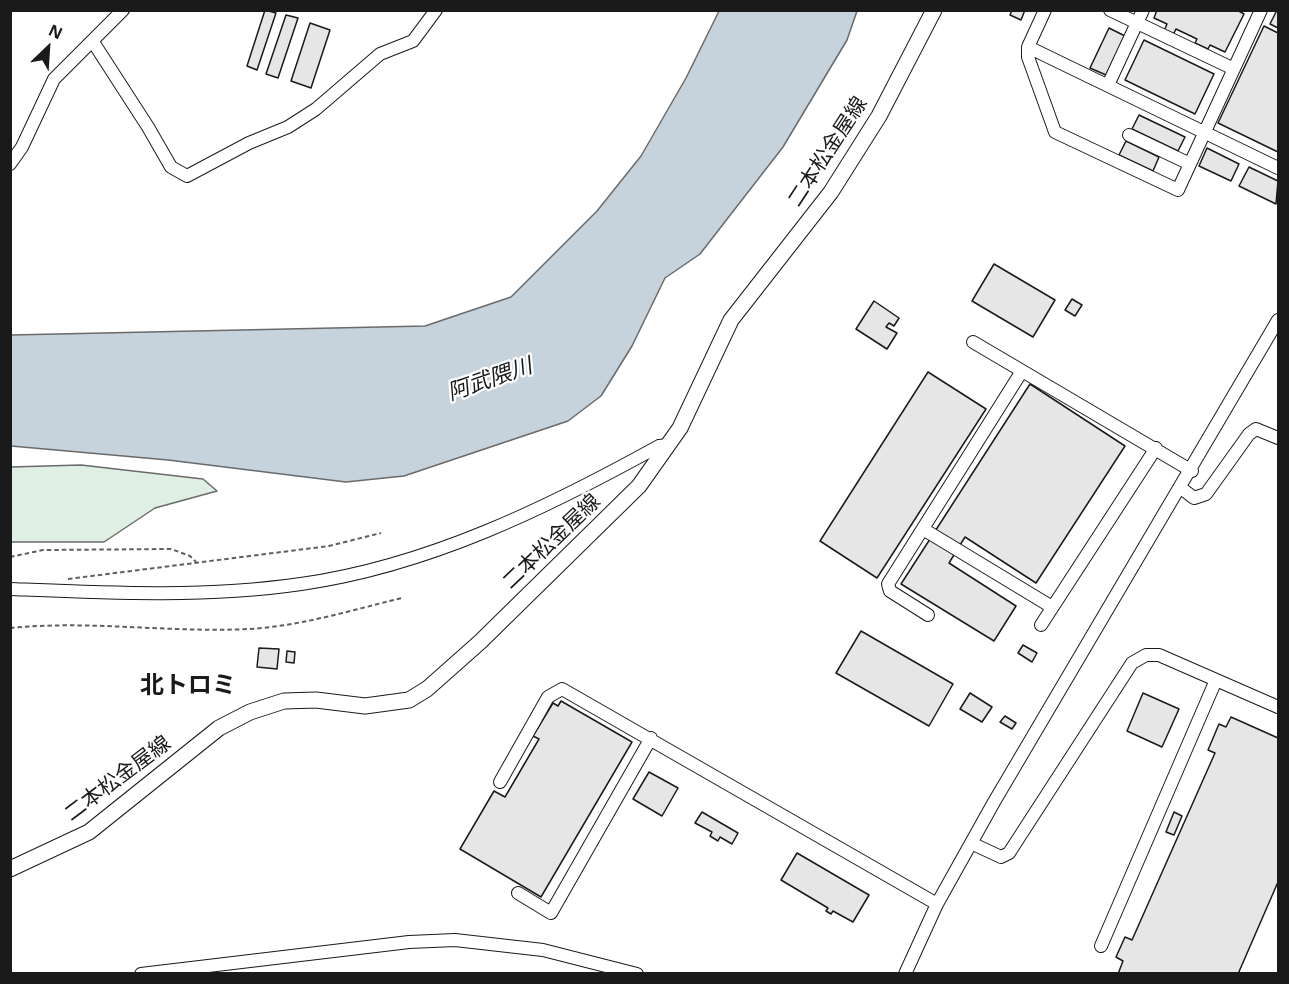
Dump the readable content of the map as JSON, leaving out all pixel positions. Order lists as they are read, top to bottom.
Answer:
{
  "streets": {
    "main road": ["二本松金屋線"]
  },
  "districts": ["北トロミ"],
  "water": ["阿武隈川"],
  "north": "top right"
}
